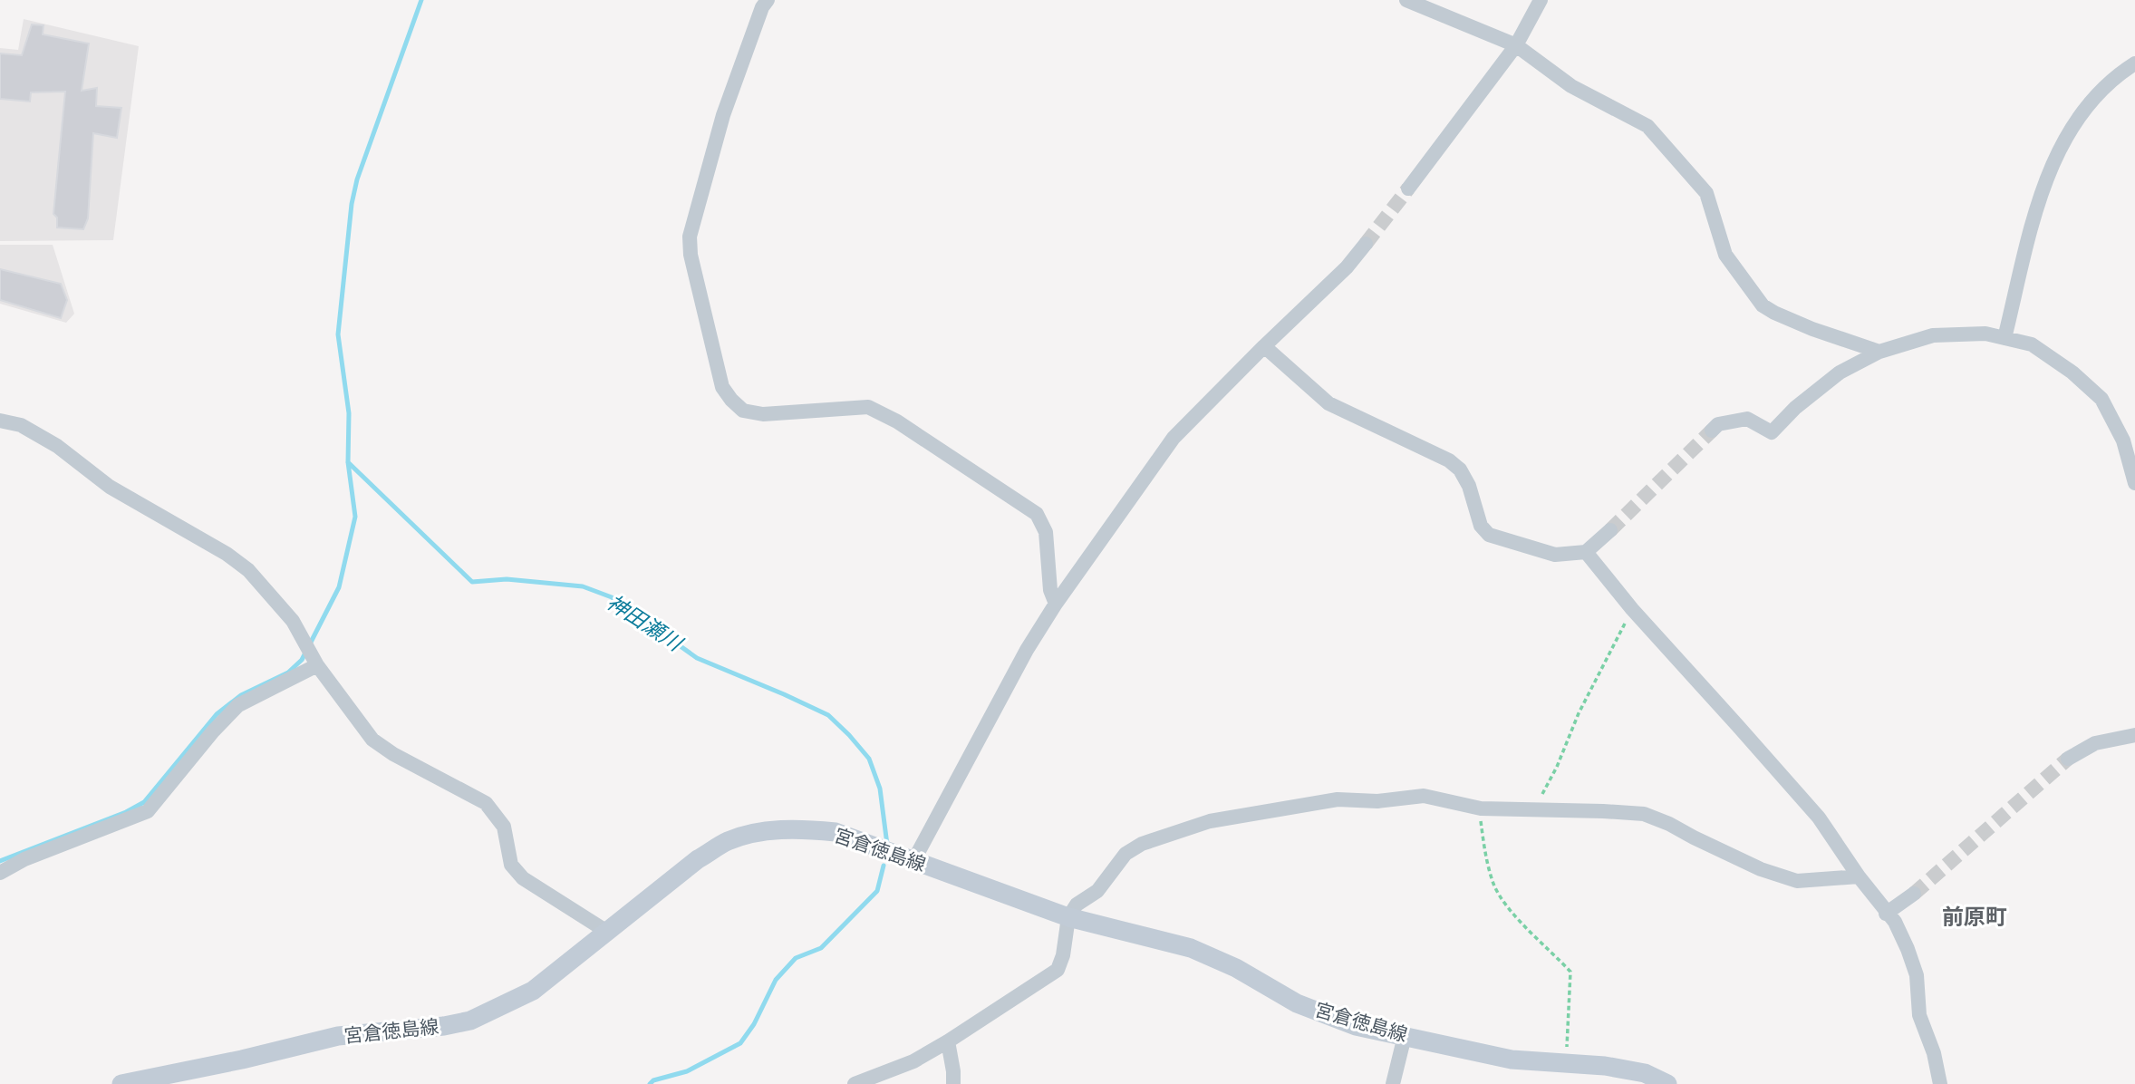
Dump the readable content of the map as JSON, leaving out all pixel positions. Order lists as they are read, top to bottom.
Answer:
{
  "streets": {
    "main road": ["宮倉徳島線"]
  },
  "districts": ["前原町"],
  "water": ["神田瀬川"]
}
